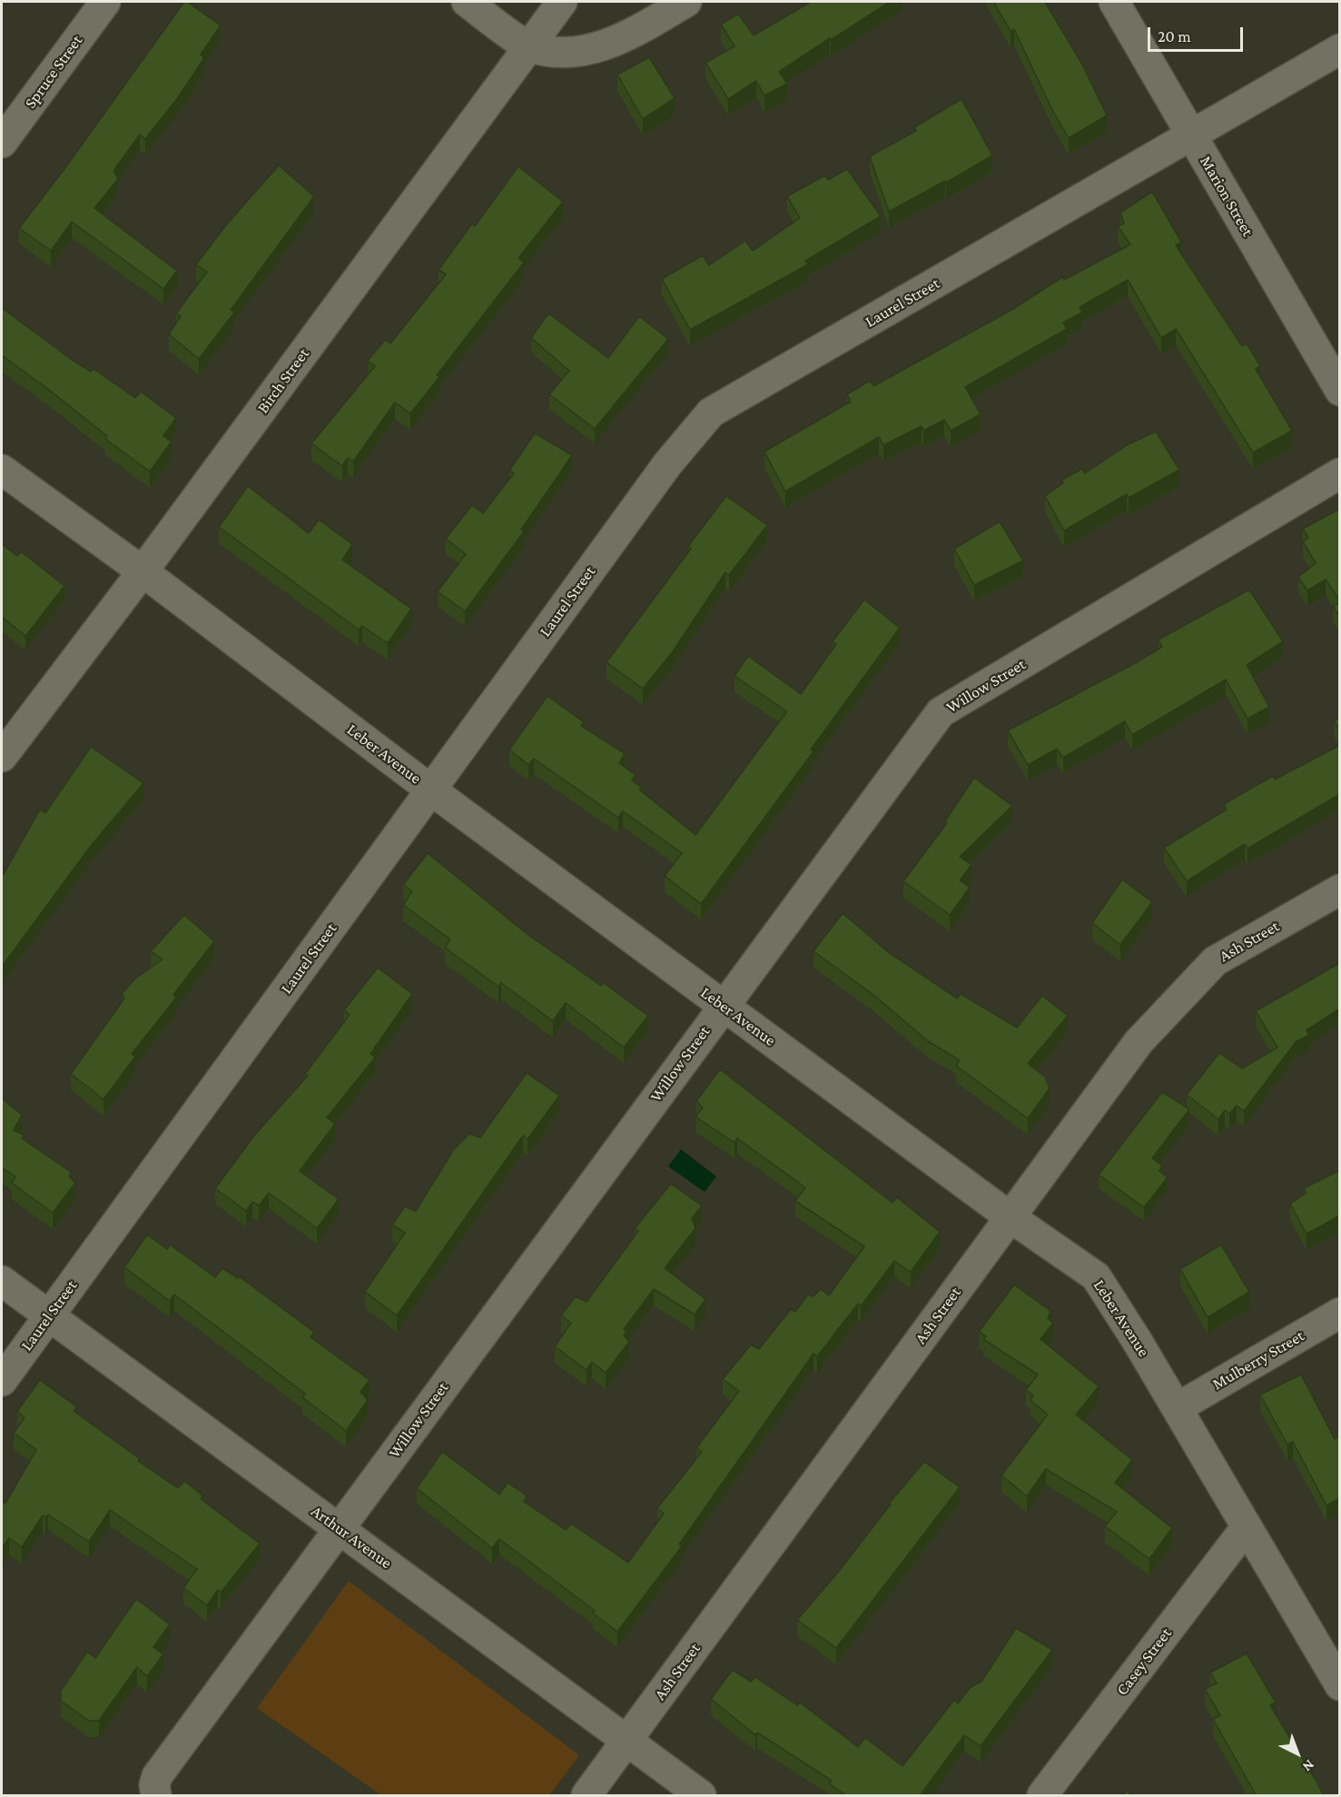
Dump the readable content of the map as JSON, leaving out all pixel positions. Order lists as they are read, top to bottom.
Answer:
{
  "streets": {
    "street": [
      "Spruce Street",
      "Marion Street",
      "Laurel Street",
      "Birch Street",
      "Willow Street",
      "Leber Avenue",
      "Ash Street",
      "Mulberry Street",
      "Arthur Avenue",
      "Casey Street"
    ]
  },
  "crossings": [
    ["Marion Street", "Laurel Street"],
    ["Laurel Street", "Leber Avenue"],
    ["Laurel Street", "Arthur Avenue"],
    ["Birch Street", "Leber Avenue"],
    ["Willow Street", "Leber Avenue"],
    ["Willow Street", "Arthur Avenue"],
    ["Leber Avenue", "Ash Street"],
    ["Leber Avenue", "Mulberry Street"],
    ["Leber Avenue", "Casey Street"],
    ["Ash Street", "Arthur Avenue"]
  ],
  "scale_bar": "20 m",
  "north": "bottom right"
}
